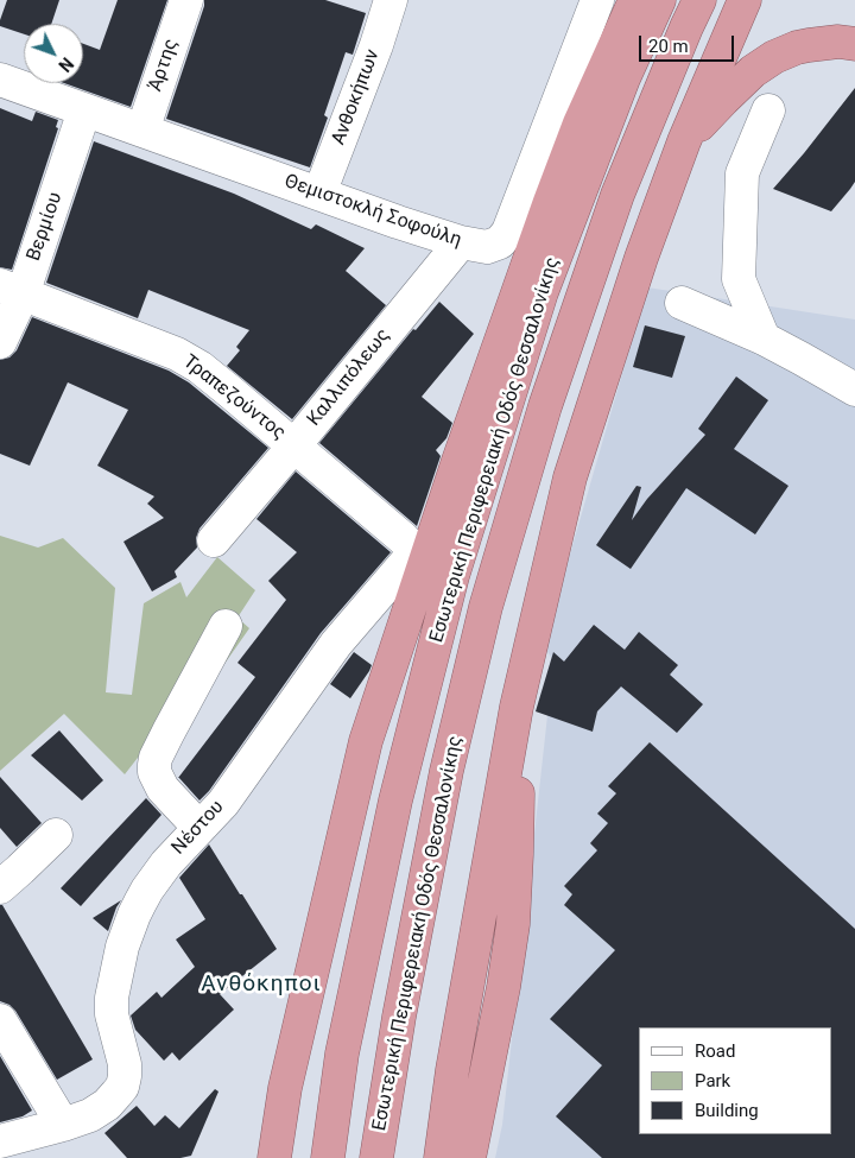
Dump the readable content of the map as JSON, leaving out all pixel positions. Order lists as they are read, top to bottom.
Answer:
{
  "streets": {
    "highway": ["Εσωτερική Περιφερειακή Οδός Θεσσαλονίκης"],
    "street": [
      "Άρτης",
      "Ανθοκήπων",
      "Θεμιστοκλή Σοφούλη",
      "Βερμίου",
      "Καλλιπόλεως",
      "Τραπεζούντος",
      "Νέστου"
    ]
  },
  "crossings": [
    ["Άρτης", "Θεμιστοκλή Σοφούλη"],
    ["Ανθοκήπων", "Θεμιστοκλή Σοφούλη"],
    ["Θεμιστοκλή Σοφούλη", "Βερμίου"],
    ["Θεμιστοκλή Σοφούλη", "Καλλιπόλεως"],
    ["Βερμίου", "Τραπεζούντος"],
    ["Καλλιπόλεως", "Τραπεζούντος"],
    ["Τραπεζούντος", "Νέστου"]
  ],
  "districts": ["Ανθόκηποι"],
  "legend": ["Road", "Park", "Building"],
  "scale_bar": "20 m",
  "north": "bottom right"
}
